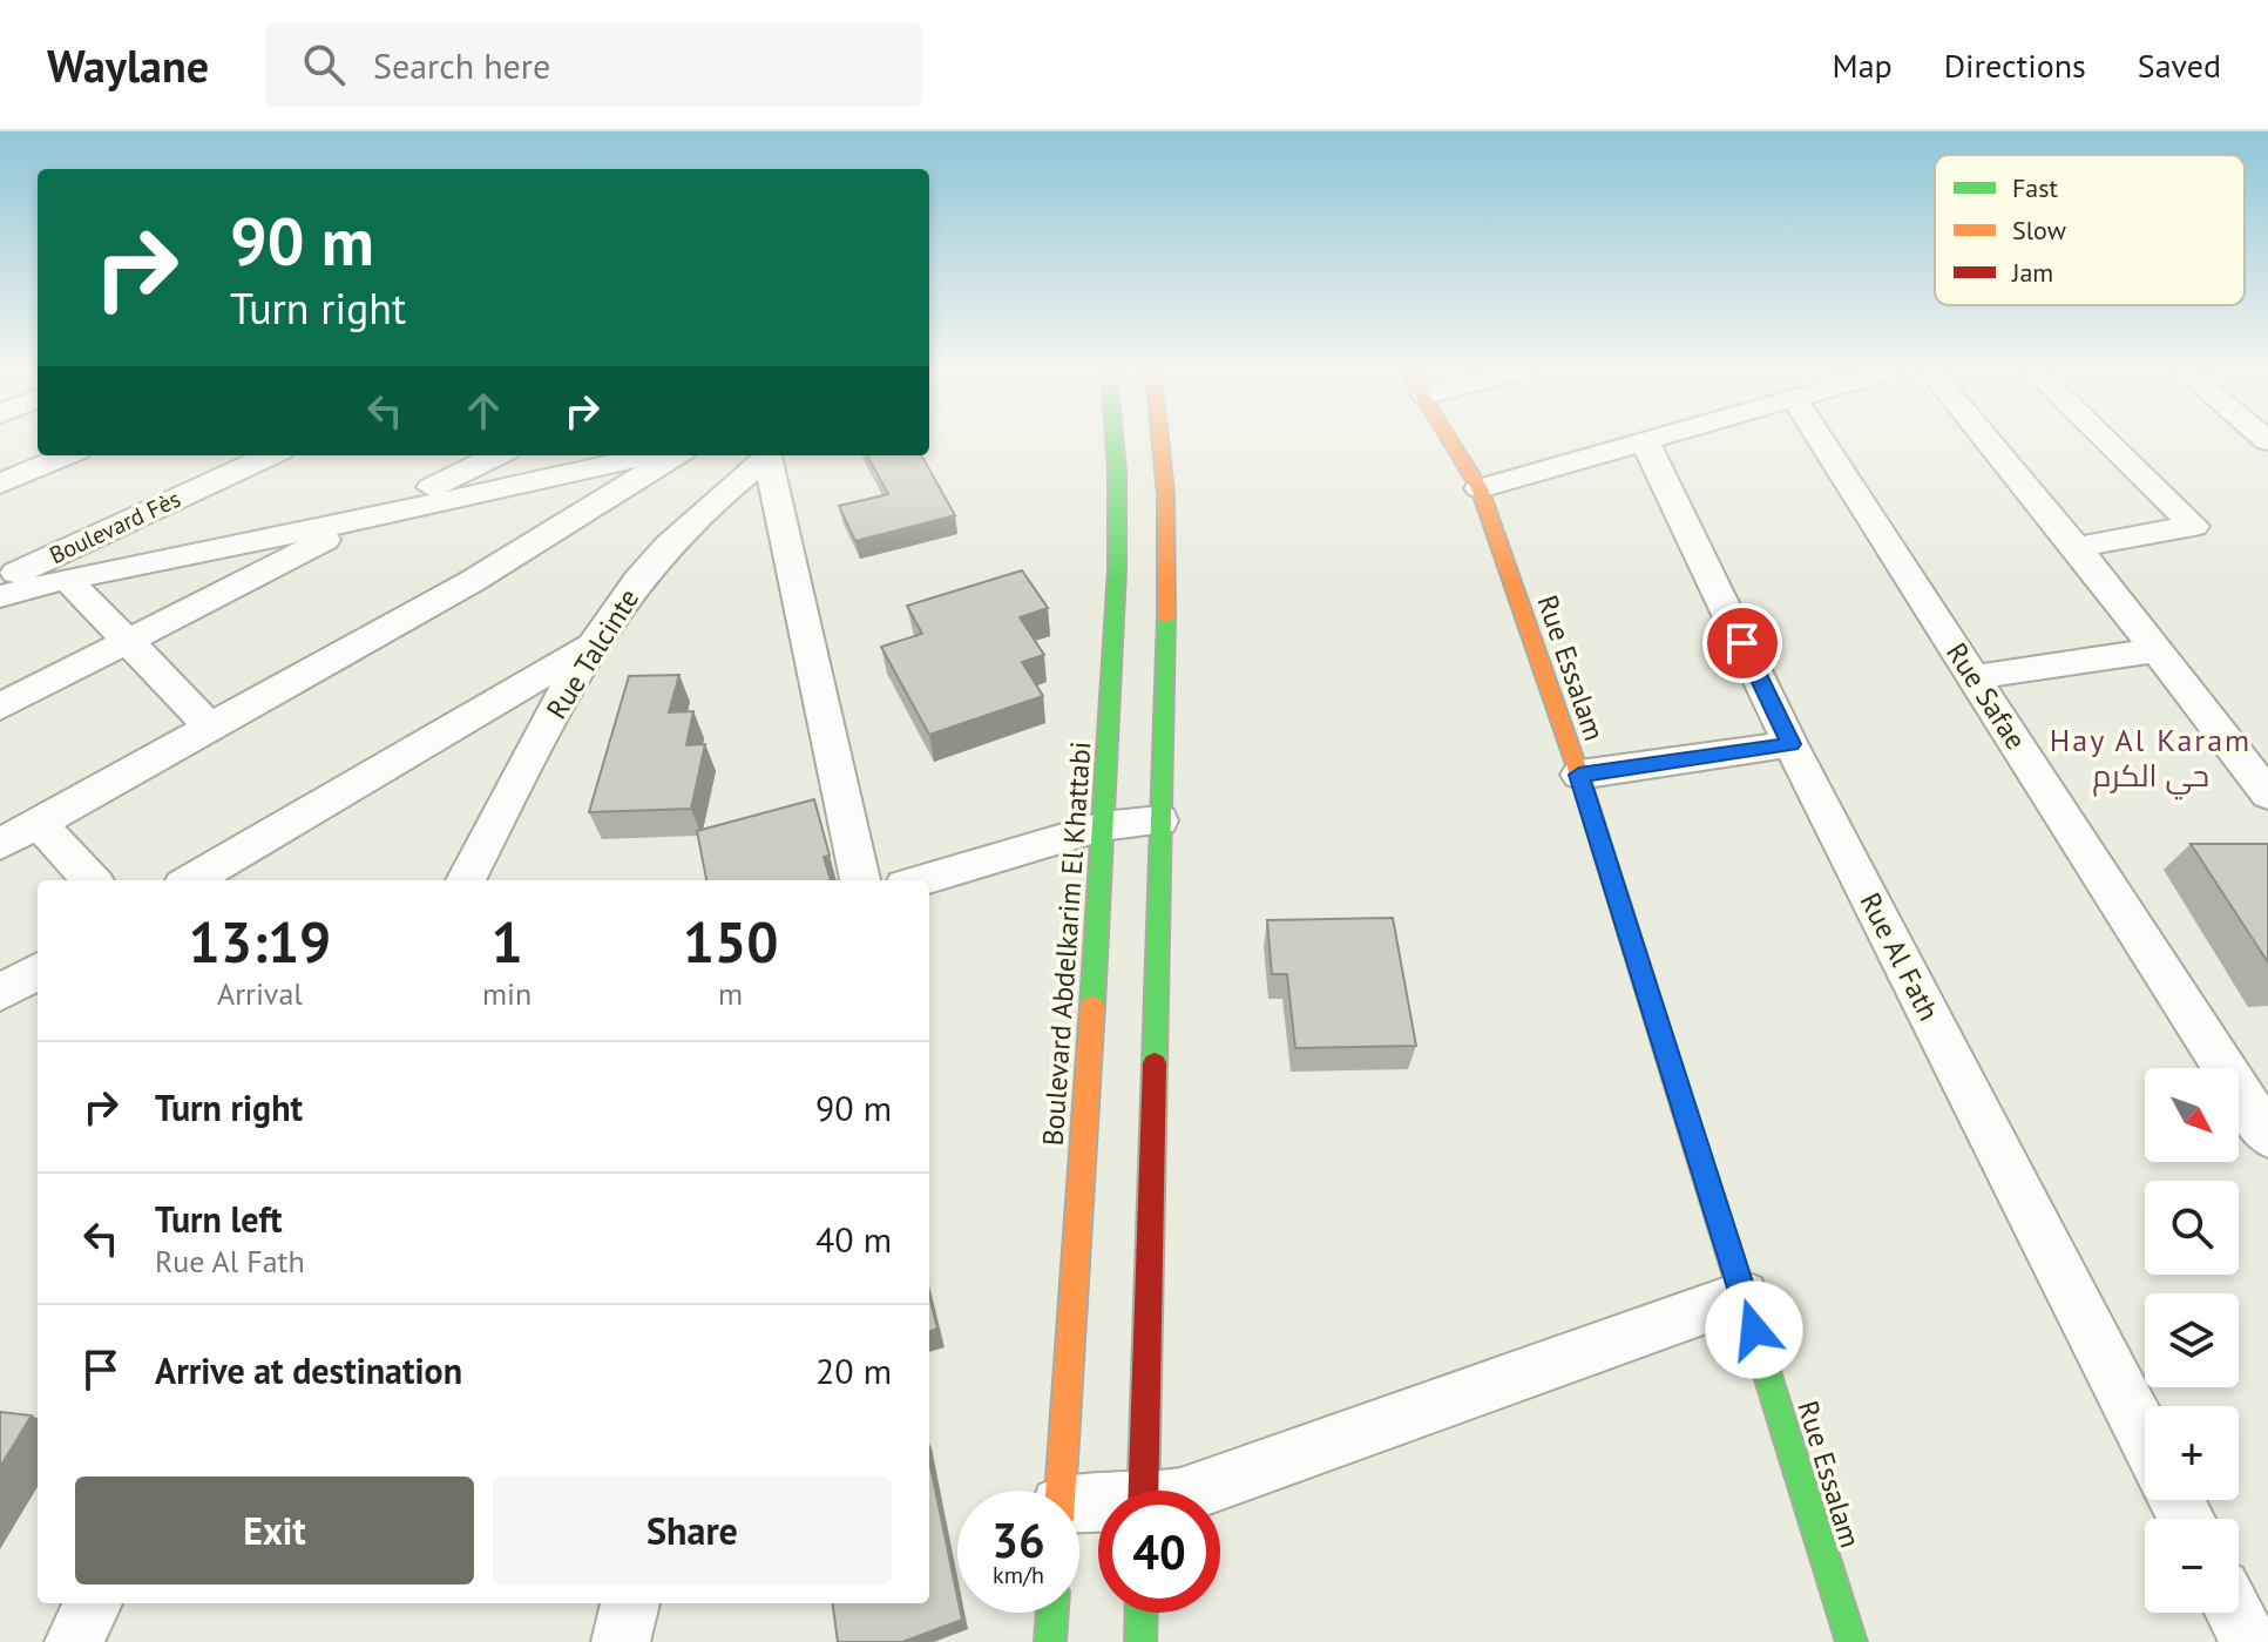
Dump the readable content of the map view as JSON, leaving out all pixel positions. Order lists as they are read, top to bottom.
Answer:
{
  "streets": {
    "street": [
      "Boulevard Fès",
      "Rue Talcinte",
      "Rue Essalam",
      "Rue Safae",
      "Boulevard Abdelkarim El Khattabi",
      "Rue Al Fath"
    ]
  },
  "districts": ["Hay Al Karam حي الكرم"],
  "legend": ["Fast", "Slow", "Jam"],
  "north": "bottom right",
  "page": {
    "header": "Waylane",
    "search": "Search here",
    "nav": ["Map", "Directions", "Saved"],
    "turn": ["90 m", "Turn right"],
    "eta": [
      "13:19",
      "Arrival",
      "1",
      "min",
      "150",
      "m"
    ],
    "list": [
      {
        "name": "Turn right",
        "value": "90 m"
      },
      {
        "name": "Turn left",
        "note": "Rue Al Fath",
        "value": "40 m"
      },
      {
        "name": "Arrive at destination",
        "value": "20 m"
      }
    ],
    "map_buttons": ["+", "−"],
    "buttons": ["Exit", "Share"],
    "speed": "36 km/h",
    "limit": "40"
  }
}
